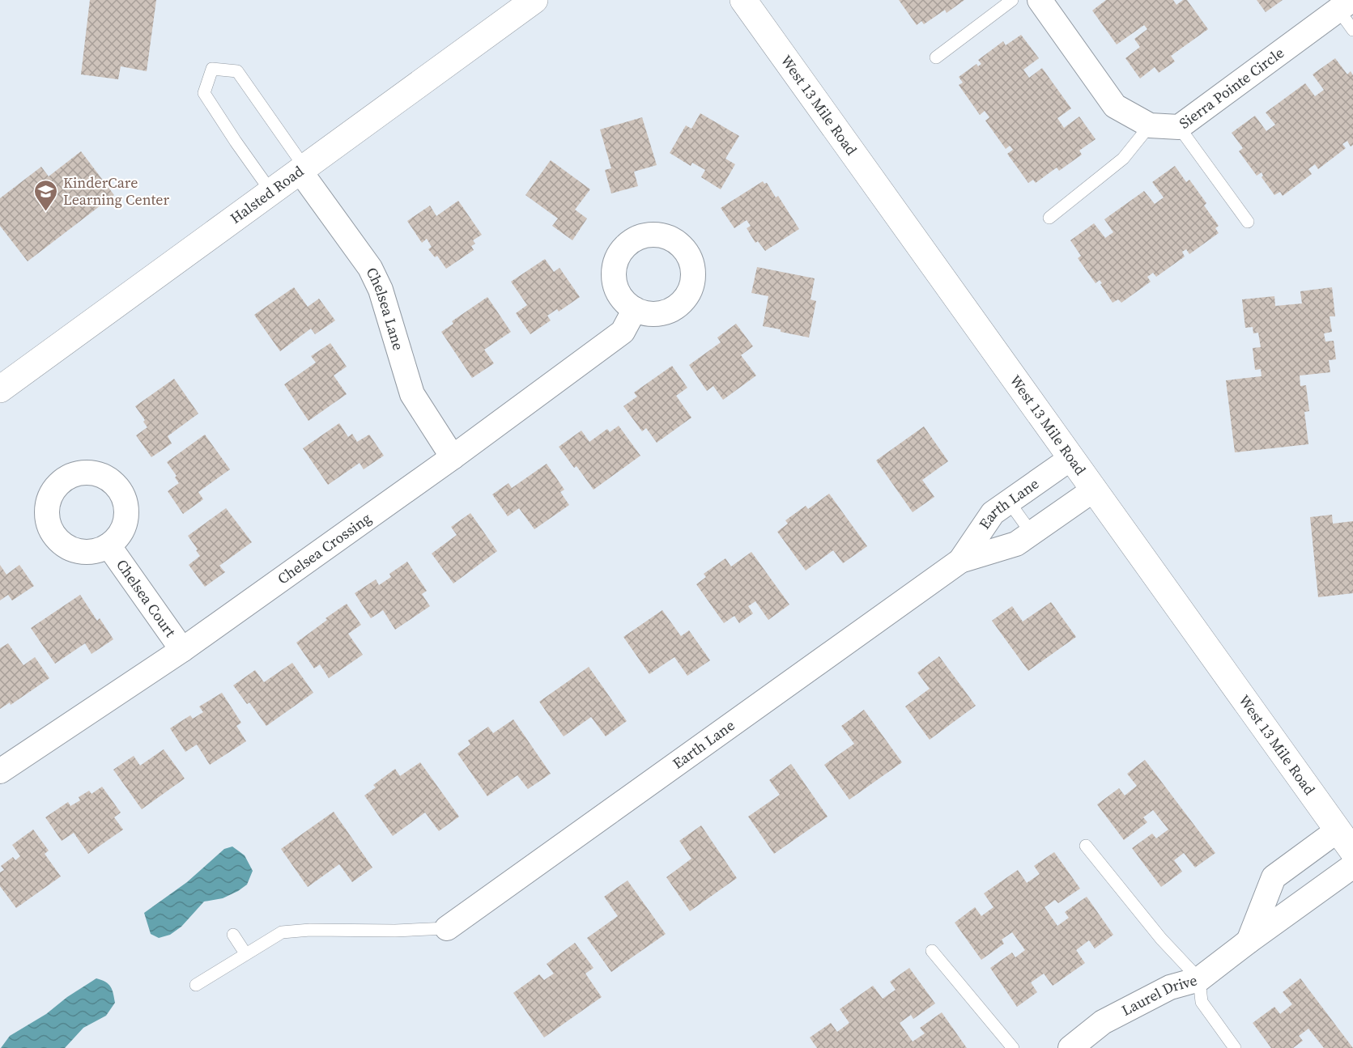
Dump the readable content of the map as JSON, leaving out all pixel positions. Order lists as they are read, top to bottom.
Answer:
{
  "streets": {
    "street": [
      "Sierra Pointe Circle",
      "West 13 Mile Road",
      "Halsted Road",
      "Chelsea Lane",
      "Earth Lane",
      "Chelsea Crossing",
      "Chelsea Court",
      "Laurel Drive"
    ]
  },
  "crossings": [
    ["West 13 Mile Road", "Earth Lane"],
    ["Halsted Road", "Chelsea Lane"],
    ["Chelsea Lane", "Chelsea Crossing"],
    ["Chelsea Crossing", "Chelsea Court"]
  ],
  "places": {
    "school or university": ["KinderCare Learning Center"]
  }
}
